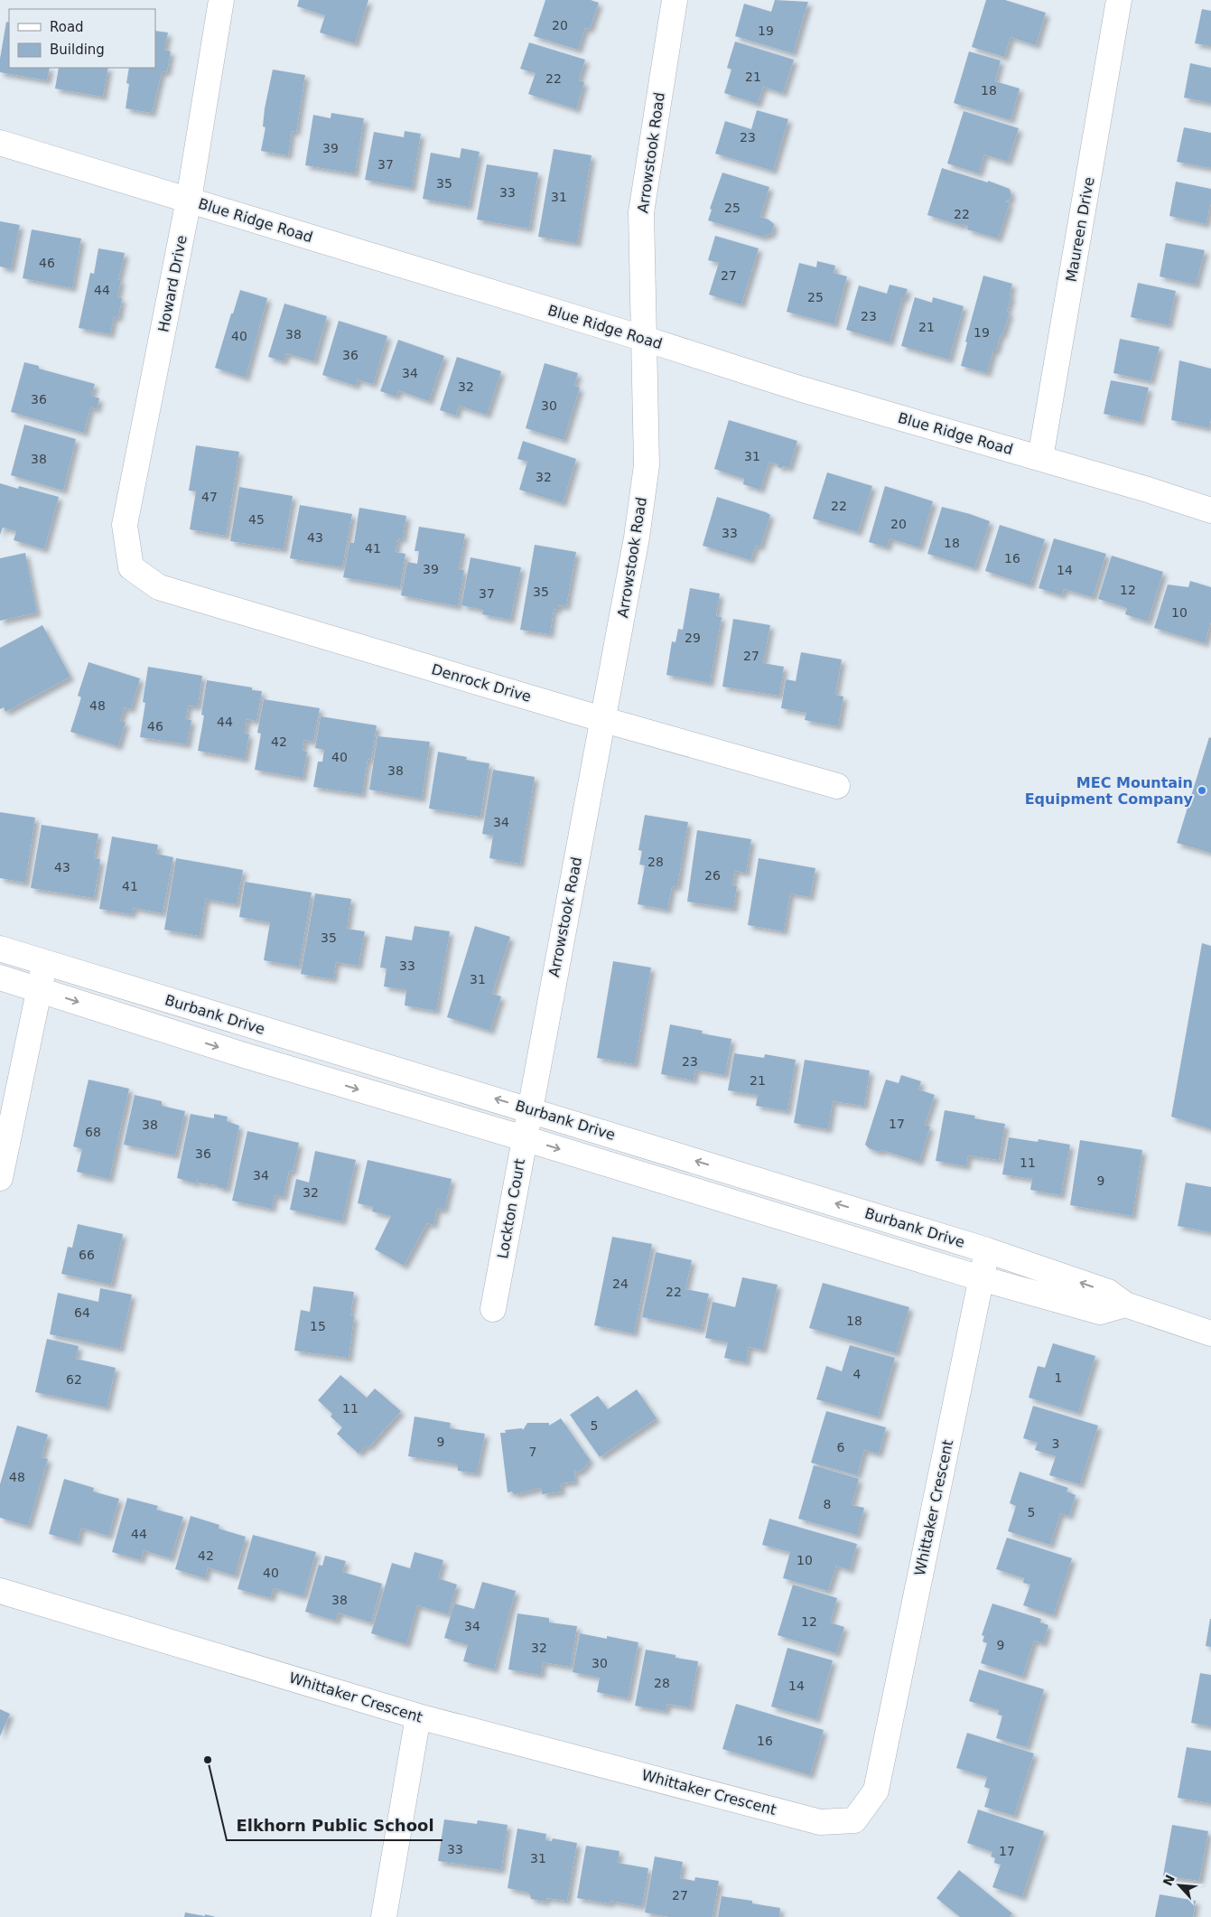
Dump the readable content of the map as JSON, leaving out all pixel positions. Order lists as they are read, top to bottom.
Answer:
{
  "streets": {
    "street": [
      "Arrowstook Road",
      "Blue Ridge Road",
      "Maureen Drive",
      "Howard Drive",
      "Denrock Drive",
      "Burbank Drive",
      "Lockton Court",
      "Whittaker Crescent"
    ]
  },
  "crossings": [
    ["Arrowstook Road", "Blue Ridge Road"],
    ["Arrowstook Road", "Denrock Drive"],
    ["Arrowstook Road", "Burbank Drive"],
    ["Arrowstook Road", "Lockton Court"],
    ["Blue Ridge Road", "Maureen Drive"],
    ["Blue Ridge Road", "Howard Drive"],
    ["Howard Drive", "Denrock Drive"],
    ["Burbank Drive", "Lockton Court"],
    ["Burbank Drive", "Whittaker Crescent"]
  ],
  "places": ["MEC Mountain Equipment Company", "Elkhorn Public School"],
  "house_numbers": [
    "20",
    "19",
    "21",
    "22",
    "18",
    "23",
    "39",
    "37",
    "35",
    "33",
    "31",
    "25",
    "22",
    "46",
    "27",
    "44",
    "25",
    "23",
    "21",
    "19",
    "38",
    "40",
    "36",
    "34",
    "32",
    "36",
    "30",
    "31",
    "38",
    "32",
    "47",
    "22",
    "45",
    "20",
    "33",
    "43",
    "18",
    "41",
    "16",
    "39",
    "14",
    "12",
    "35",
    "37",
    "10",
    "29",
    "27",
    "48",
    "44",
    "46",
    "42",
    "40",
    "38",
    "34",
    "28",
    "43",
    "26",
    "41",
    "35",
    "33",
    "31",
    "23",
    "21",
    "17",
    "38",
    "68",
    "36",
    "11",
    "34",
    "9",
    "32",
    "66",
    "24",
    "22",
    "64",
    "18",
    "15",
    "4",
    "1",
    "62",
    "11",
    "5",
    "9",
    "3",
    "6",
    "7",
    "48",
    "8",
    "5",
    "44",
    "42",
    "10",
    "40",
    "38",
    "12",
    "34",
    "9",
    "32",
    "30",
    "28",
    "14",
    "16",
    "33",
    "17",
    "31",
    "27"
  ],
  "legend": ["Road", "Building"],
  "north": "top left"
}
